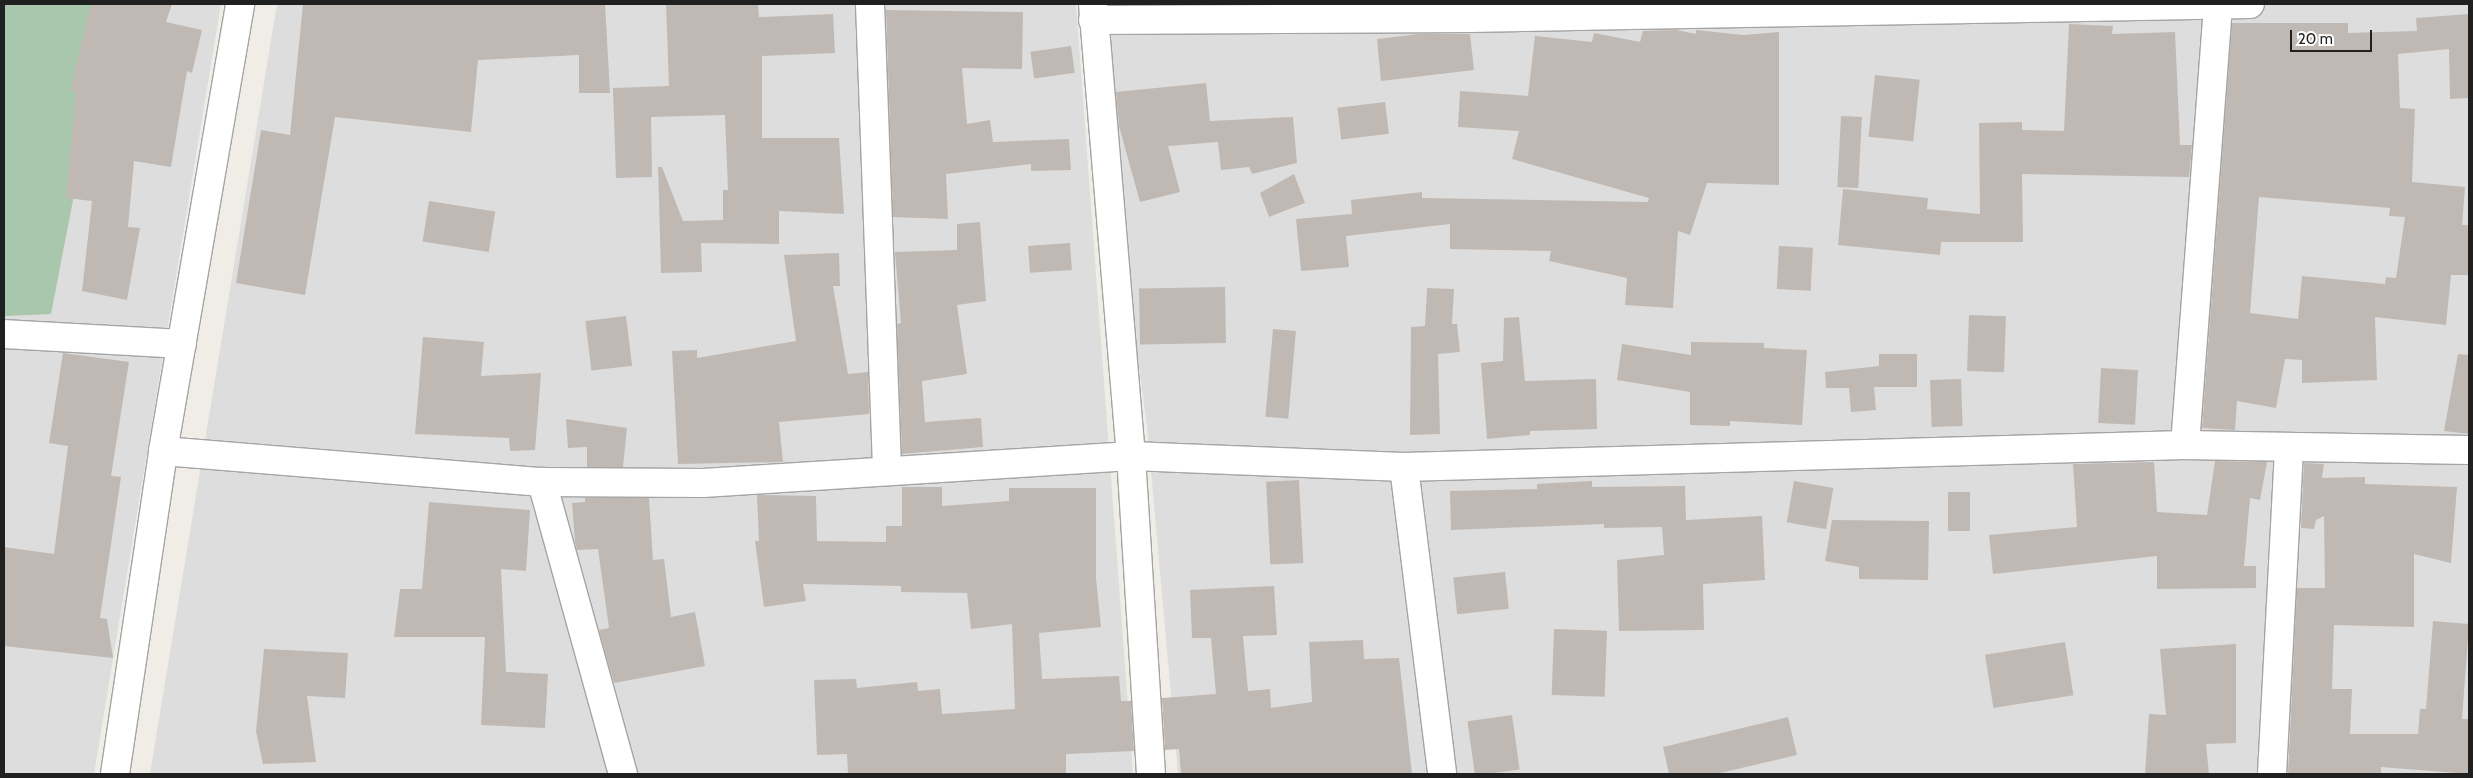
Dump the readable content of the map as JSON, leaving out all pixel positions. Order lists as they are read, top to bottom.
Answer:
{
  "scale_bar": "20 m"
}
